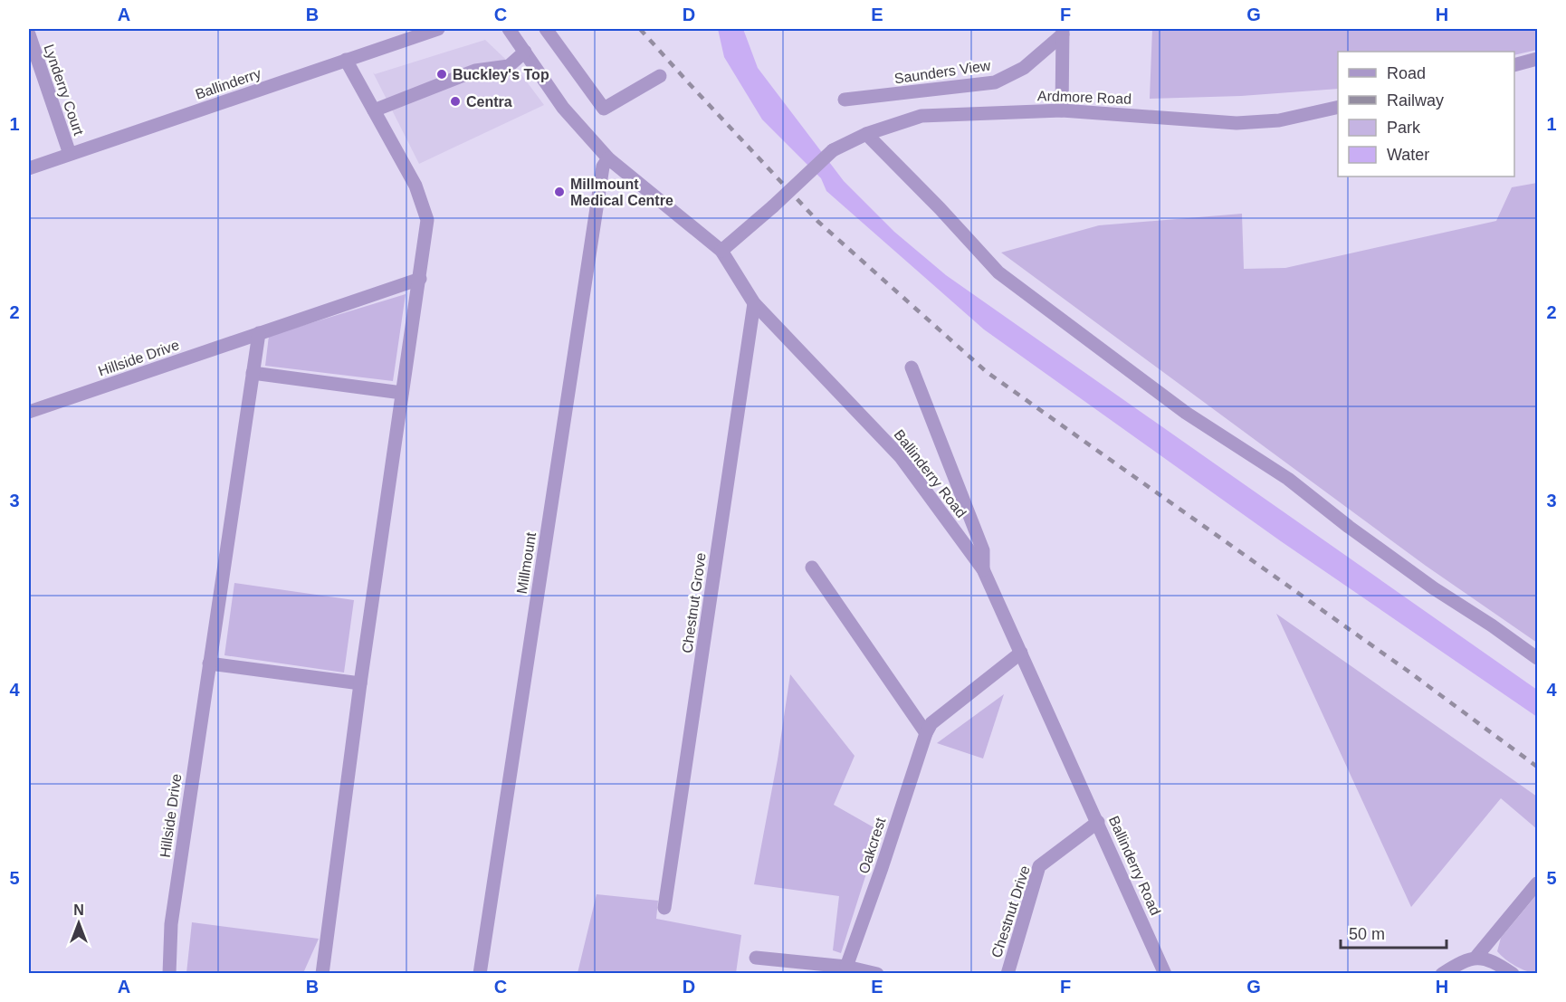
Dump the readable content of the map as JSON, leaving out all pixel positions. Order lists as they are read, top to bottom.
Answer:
{
  "streets": {
    "street": [
      "Saunders View",
      "Ballinderry",
      "Lynderry Court",
      "Ardmore Road",
      "Hillside Drive",
      "Ballinderry Road",
      "Millmount",
      "Chestnut Grove",
      "Oakcrest",
      "Chestnut Drive"
    ]
  },
  "crossings": [
    ["Ballinderry", "Lynderry Court"],
    ["Ardmore Road", "Ballinderry Road"],
    ["Ballinderry Road", "Millmount"],
    ["Ballinderry Road", "Chestnut Grove"],
    ["Ballinderry Road", "Oakcrest"],
    ["Ballinderry Road", "Chestnut Drive"]
  ],
  "places": ["Buckley's Top", "Centra", "Millmount Medical Centre"],
  "legend": [
    "Road",
    "Railway",
    "Park",
    "Water"
  ],
  "scale_bar": "50 m",
  "north": "top",
  "grid": {
    "columns": [
      "A",
      "B",
      "C",
      "D",
      "E",
      "F",
      "G",
      "H"
    ],
    "rows": [
      "1",
      "2",
      "3",
      "4",
      "5"
    ]
  }
}
